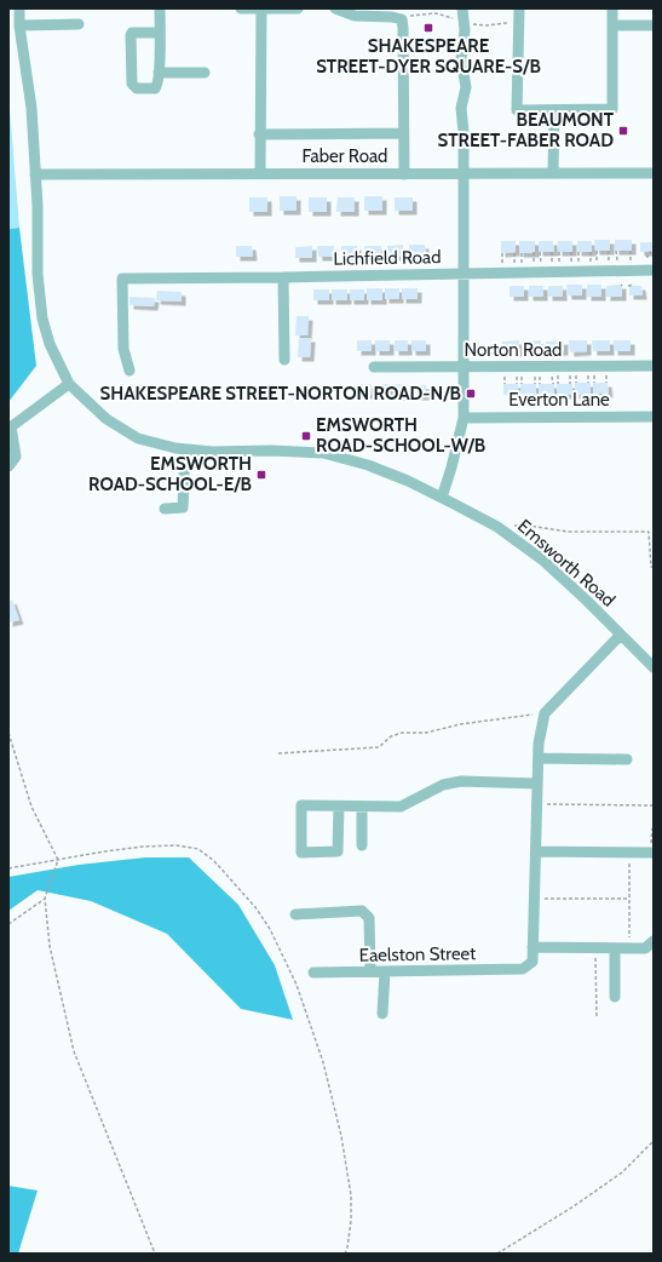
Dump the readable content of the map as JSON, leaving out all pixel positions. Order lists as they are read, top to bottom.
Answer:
{
  "streets": {
    "street": [
      "Faber Road",
      "Lichfield Road",
      "Norton Road",
      "Everton Lane",
      "Emsworth Road",
      "Eaelston Street"
    ]
  },
  "places": {
    "transit": [
      "SHAKESPEARE STREET-DYER SQUARE-S/B",
      "BEAUMONT STREET-FABER ROAD",
      "SHAKESPEARE STREET-NORTON ROAD-N/B",
      "EMSWORTH ROAD-SCHOOL-W/B",
      "EMSWORTH ROAD-SCHOOL-E/B"
    ]
  }
}
